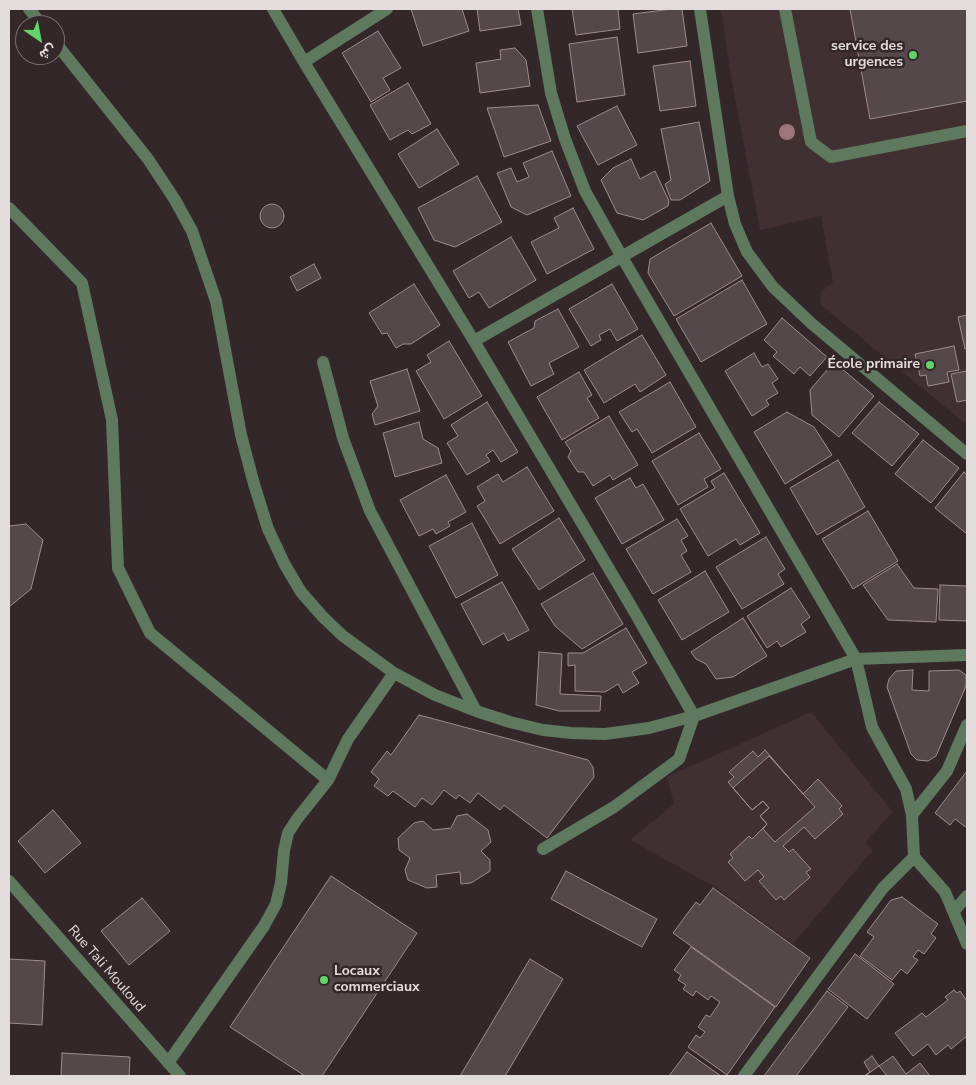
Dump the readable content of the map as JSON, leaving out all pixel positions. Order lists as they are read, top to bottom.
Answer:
{
  "streets": {
    "street": ["Rue Tali Mouloud"]
  },
  "places": ["service des urgences", "École primaire", "Locaux commerciaux"],
  "north": "bottom right"
}
